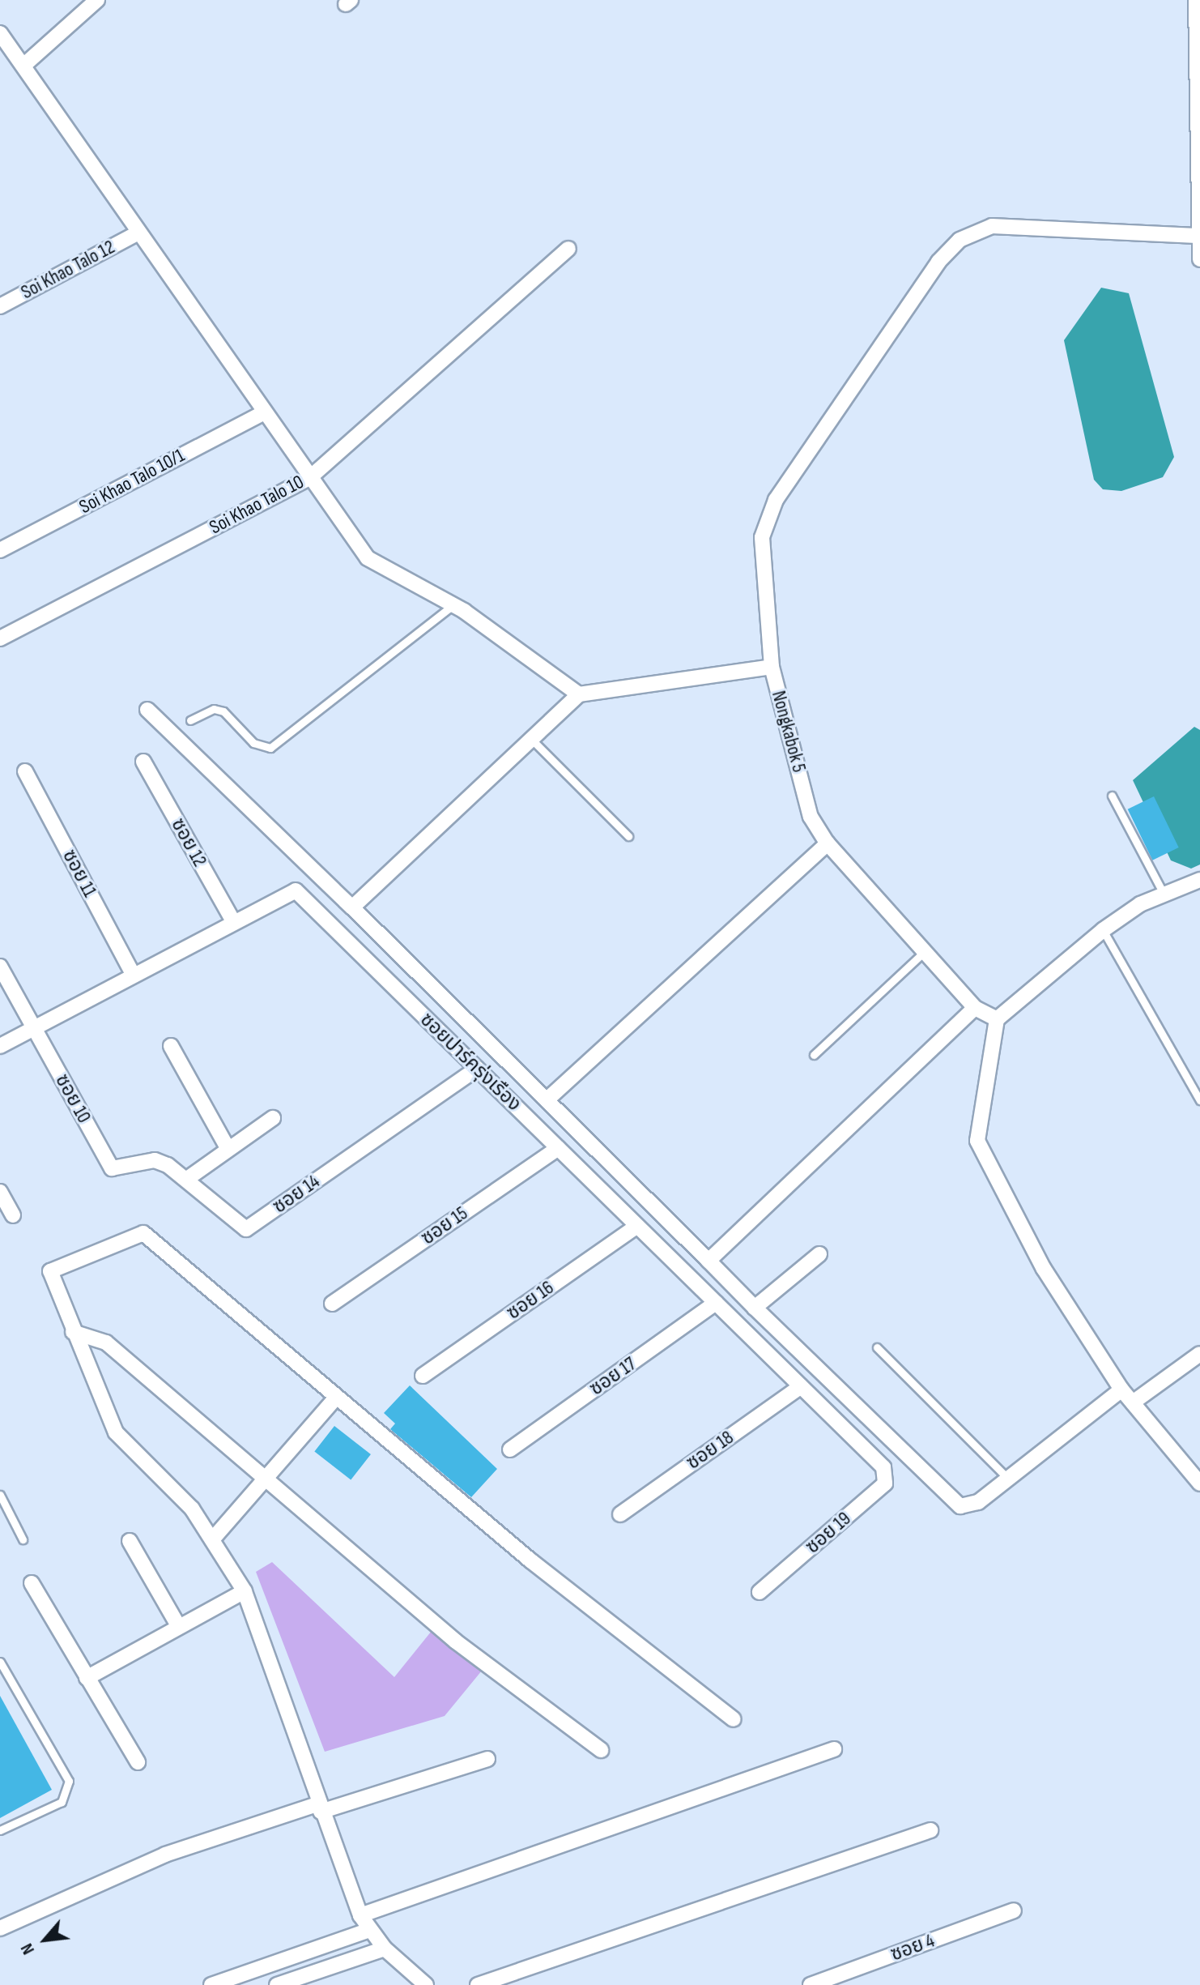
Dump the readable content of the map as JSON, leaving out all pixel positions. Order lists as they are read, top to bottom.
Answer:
{
  "streets": {
    "street": [
      "Soi Khao Talo 12",
      "Soi Khao Talo 10/1",
      "Soi Khao Talo 10",
      "Nongkabok 5",
      "ซอย 12",
      "ซอย 11",
      "ซอยปาร์ครุ่งเรือง",
      "ซอย 10",
      "ซอย 14",
      "ซอย 15",
      "ซอย 16",
      "ซอย 17",
      "ซอย 18",
      "ซอย 19",
      "ซอย 4"
    ]
  },
  "crossings": [
    ["ซอย 12", "ซอยปาร์ครุ่งเรือง"],
    ["ซอย 11", "ซอยปาร์ครุ่งเรือง"],
    ["ซอยปาร์ครุ่งเรือง", "ซอย 10"],
    ["ซอยปาร์ครุ่งเรือง", "ซอย 14"],
    ["ซอยปาร์ครุ่งเรือง", "ซอย 15"],
    ["ซอยปาร์ครุ่งเรือง", "ซอย 16"],
    ["ซอยปาร์ครุ่งเรือง", "ซอย 17"],
    ["ซอยปาร์ครุ่งเรือง", "ซอย 18"],
    ["ซอยปาร์ครุ่งเรือง", "ซอย 19"],
    ["ซอย 10", "ซอย 14"]
  ],
  "north": "bottom left"
}
